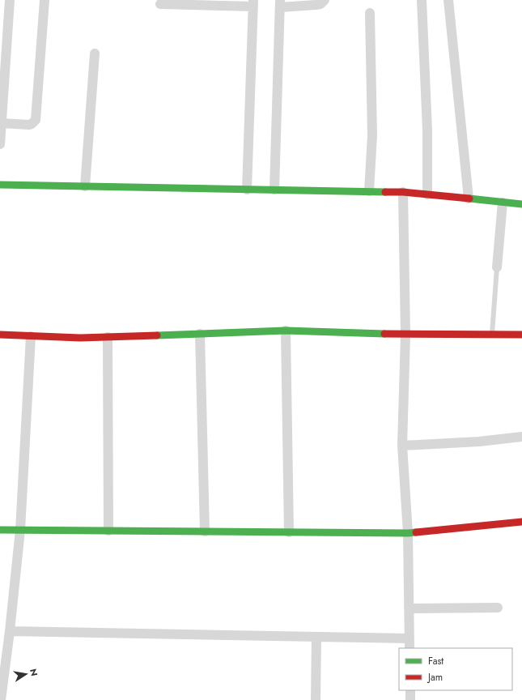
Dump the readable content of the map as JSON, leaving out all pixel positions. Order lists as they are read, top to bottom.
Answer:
{
  "legend": ["Fast", "Jam"],
  "north": "right"
}
